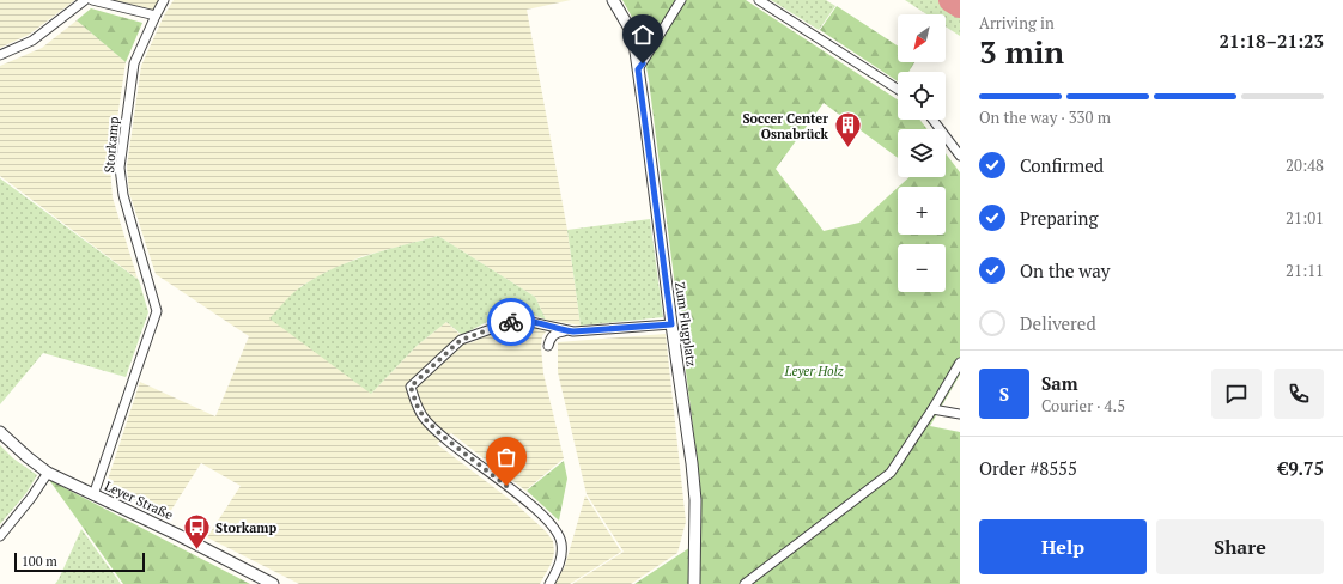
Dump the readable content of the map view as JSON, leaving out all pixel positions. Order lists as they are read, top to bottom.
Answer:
{
  "streets": {
    "street": ["Storkamp", "Zum Flugplatz", "Leyer Straße"]
  },
  "crossings": [
    ["Storkamp", "Leyer Straße"]
  ],
  "parks": ["Leyer Holz"],
  "places": {
    "building": ["Soccer Center Osnabrück"],
    "bus stop": ["Storkamp"]
  },
  "scale_bar": "100 m",
  "north": "bottom left",
  "page": {
    "heading": ["3 min", "Arriving in", "21:18–21:23"],
    "panel": [
      "Sam",
      "Courier · 4.5",
      "Order #8555",
      "€9.75"
    ],
    "map_buttons": ["+", "−"],
    "bar": "On the way · 330 m",
    "list": [
      ["Confirmed", "20:48"],
      ["Preparing", "21:01"],
      ["On the way", "21:11"],
      "Delivered"
    ],
    "round": "S",
    "buttons": ["Help", "Share"],
    "scale": "100 m"
  }
}
